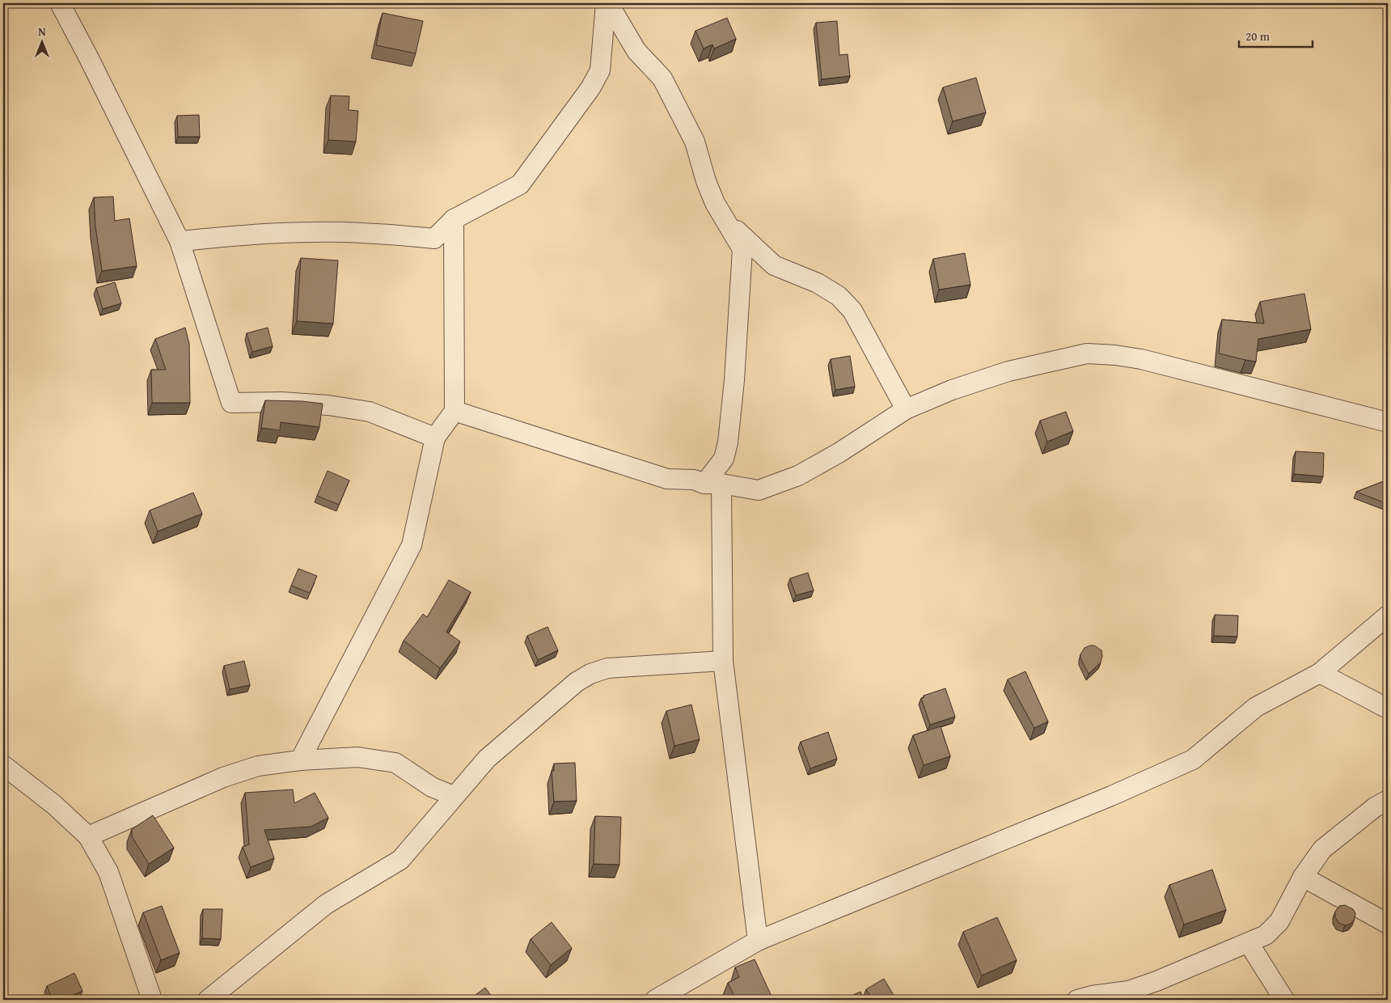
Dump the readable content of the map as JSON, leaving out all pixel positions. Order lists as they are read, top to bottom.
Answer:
{
  "scale_bar": "20 m",
  "north": "top"
}
